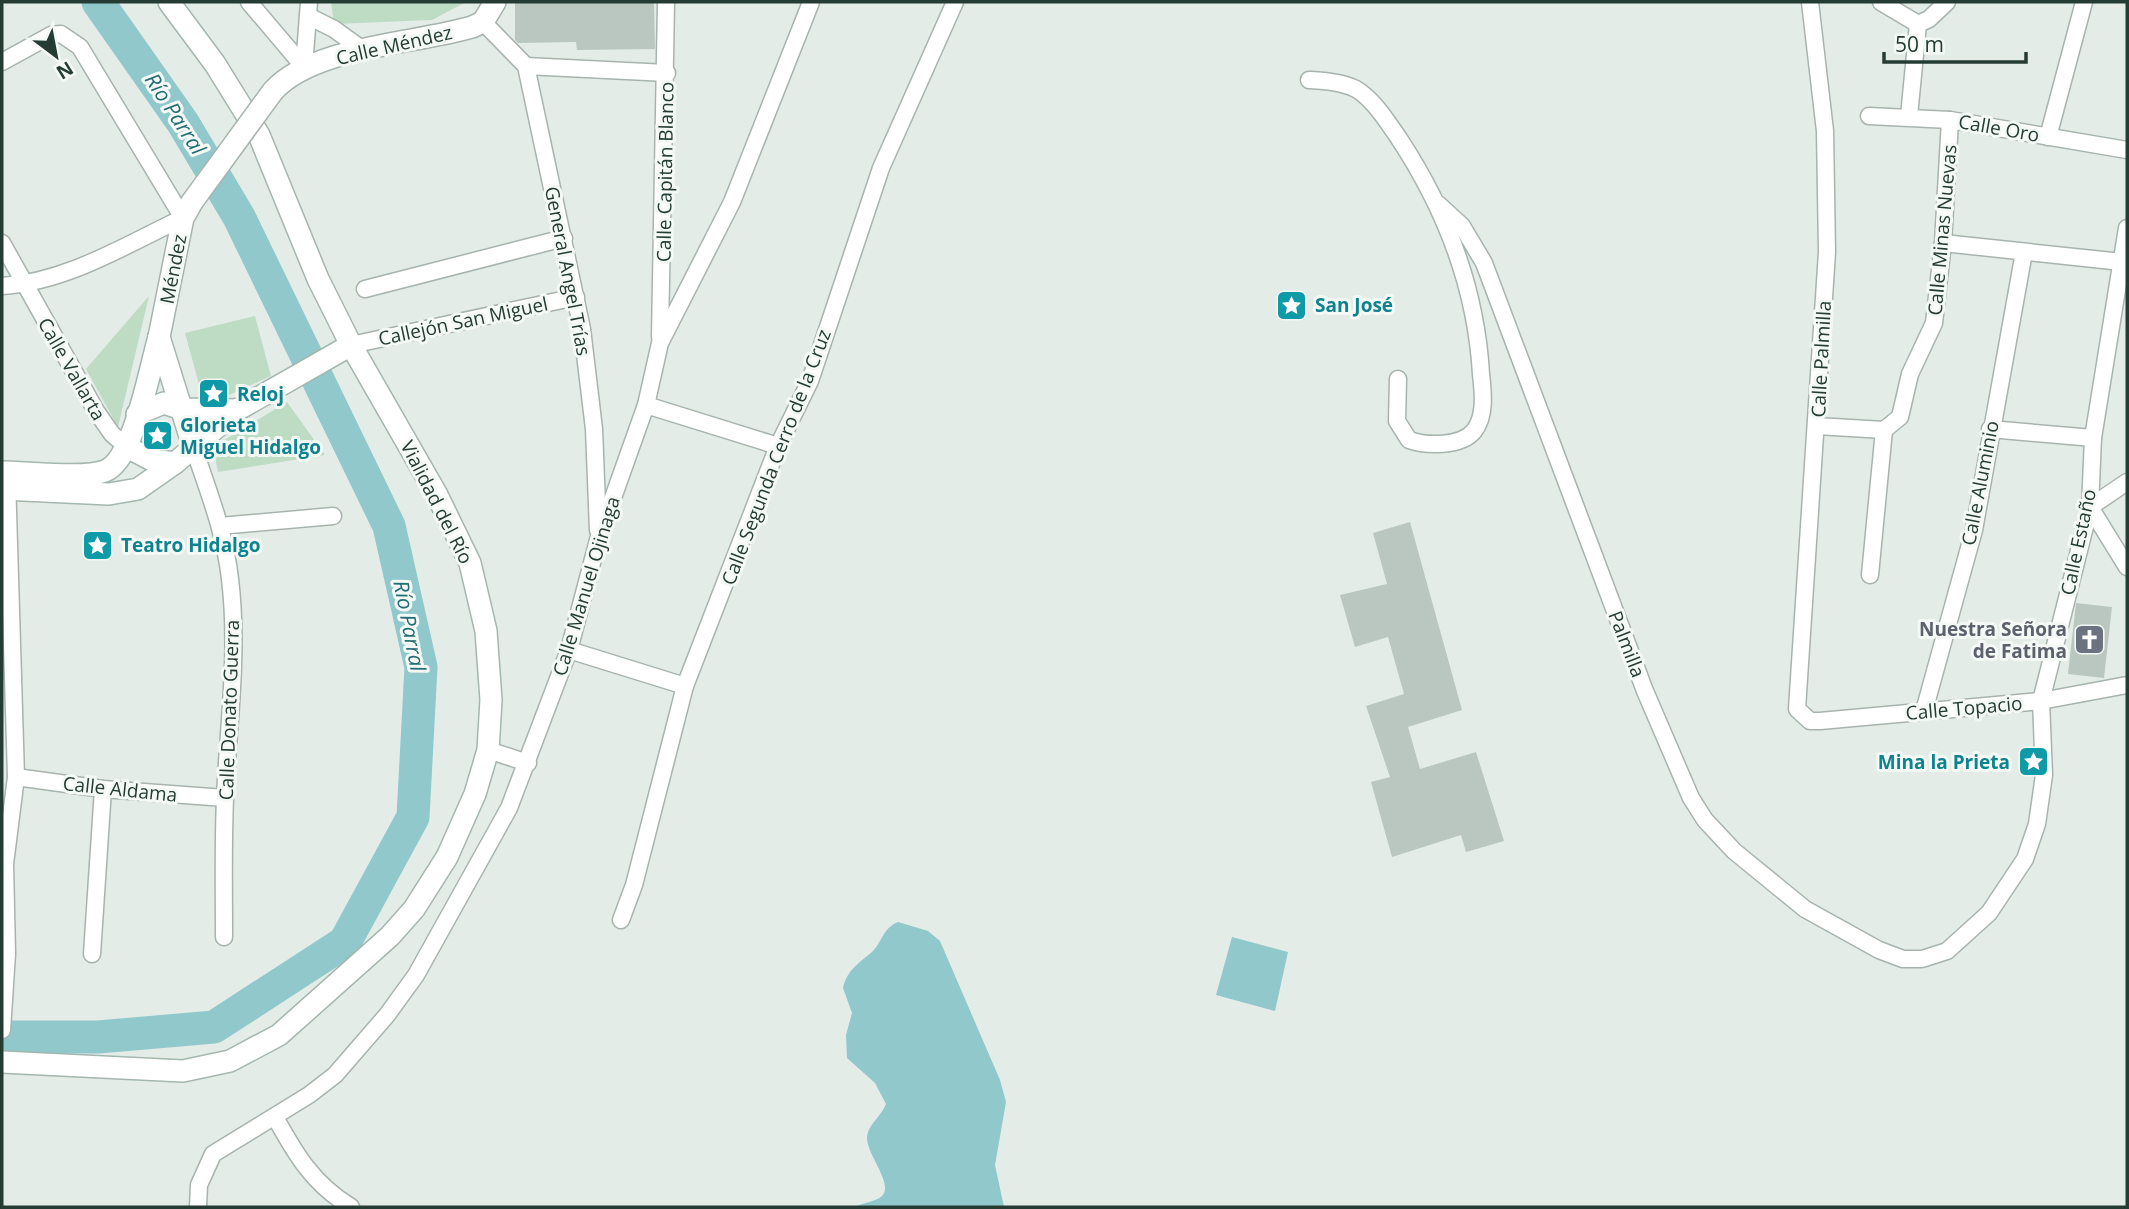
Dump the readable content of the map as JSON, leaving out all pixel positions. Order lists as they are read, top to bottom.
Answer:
{
  "streets": {
    "main road": ["Calle Méndez", "Méndez", "Vialidad del Río"],
    "street": [
      "Calle Oro",
      "Calle Capitán Blanco",
      "Calle Minas Nuevas",
      "General Angel Trías",
      "Callejón San Miguel",
      "Calle Palmilla",
      "Calle Vallarta",
      "Calle Segunda Cerro de la Cruz",
      "Calle Aluminio",
      "Calle Estaño",
      "Calle Manuel Ojinaga",
      "Palmilla",
      "Calle Topacio",
      "Calle Donato Guerra",
      "Calle Aldama"
    ]
  },
  "crossings": [
    ["Calle Oro", "Calle Minas Nuevas"],
    ["Calle Capitán Blanco", "Calle Manuel Ojinaga"],
    ["Méndez", "Calle Vallarta"],
    ["Méndez", "Calle Donato Guerra"],
    ["General Angel Trías", "Callejón San Miguel"],
    ["General Angel Trías", "Calle Manuel Ojinaga"],
    ["Callejón San Miguel", "Vialidad del Río"],
    ["Calle Palmilla", "Calle Topacio"],
    ["Calle Vallarta", "Calle Donato Guerra"],
    ["Calle Aluminio", "Calle Topacio"],
    ["Calle Estaño", "Palmilla"],
    ["Calle Estaño", "Calle Topacio"],
    ["Calle Donato Guerra", "Calle Aldama"]
  ],
  "water": ["Río Parral"],
  "places": {
    "place": [
      "San José",
      "Reloj",
      "Glorieta Miguel Hidalgo",
      "Teatro Hidalgo",
      "Mina la Prieta"
    ],
    "church": ["Nuestra Señora de Fatima"]
  },
  "scale_bar": "50 m",
  "north": "bottom right"
}
